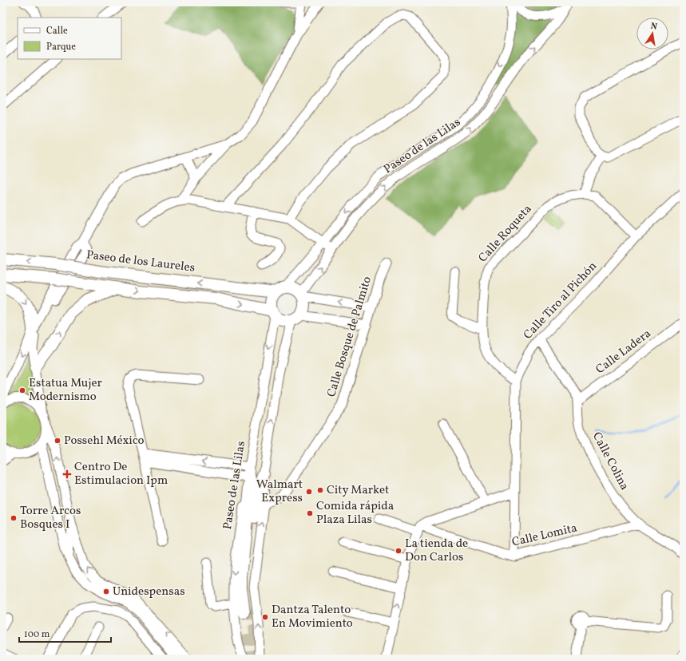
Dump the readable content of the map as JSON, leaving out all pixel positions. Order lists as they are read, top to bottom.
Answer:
{
  "streets": {
    "main road": ["Paseo de los Laureles"],
    "street": [
      "Paseo de las Lilas",
      "Calle Roqueta",
      "Calle Tiro al Pichón",
      "Calle Bosque de Palmito",
      "Calle Ladera",
      "Calle Colina",
      "Calle Lomita"
    ]
  },
  "crossings": [
    ["Paseo de las Lilas", "Paseo de los Laureles"],
    ["Calle Roqueta", "Calle Tiro al Pichón"],
    ["Calle Tiro al Pichón", "Calle Colina"],
    ["Calle Tiro al Pichón", "Calle Lomita"],
    ["Calle Ladera", "Calle Colina"],
    ["Calle Colina", "Calle Lomita"]
  ],
  "places": {
    "other": [
      "Estatua Mujer Modernismo",
      "Possehl México",
      "City Market",
      "Walmart Express",
      "Comida rápida Plaza Lilas",
      "Torre Arcos Bosques I",
      "La tienda de Don Carlos",
      "Unidespensas",
      "Dantza Talento En Movimiento"
    ],
    "health": ["Centro De Estimulacion Ipm"]
  },
  "legend": ["Calle", "Parque"],
  "scale_bar": "100 m",
  "north": "top"
}
